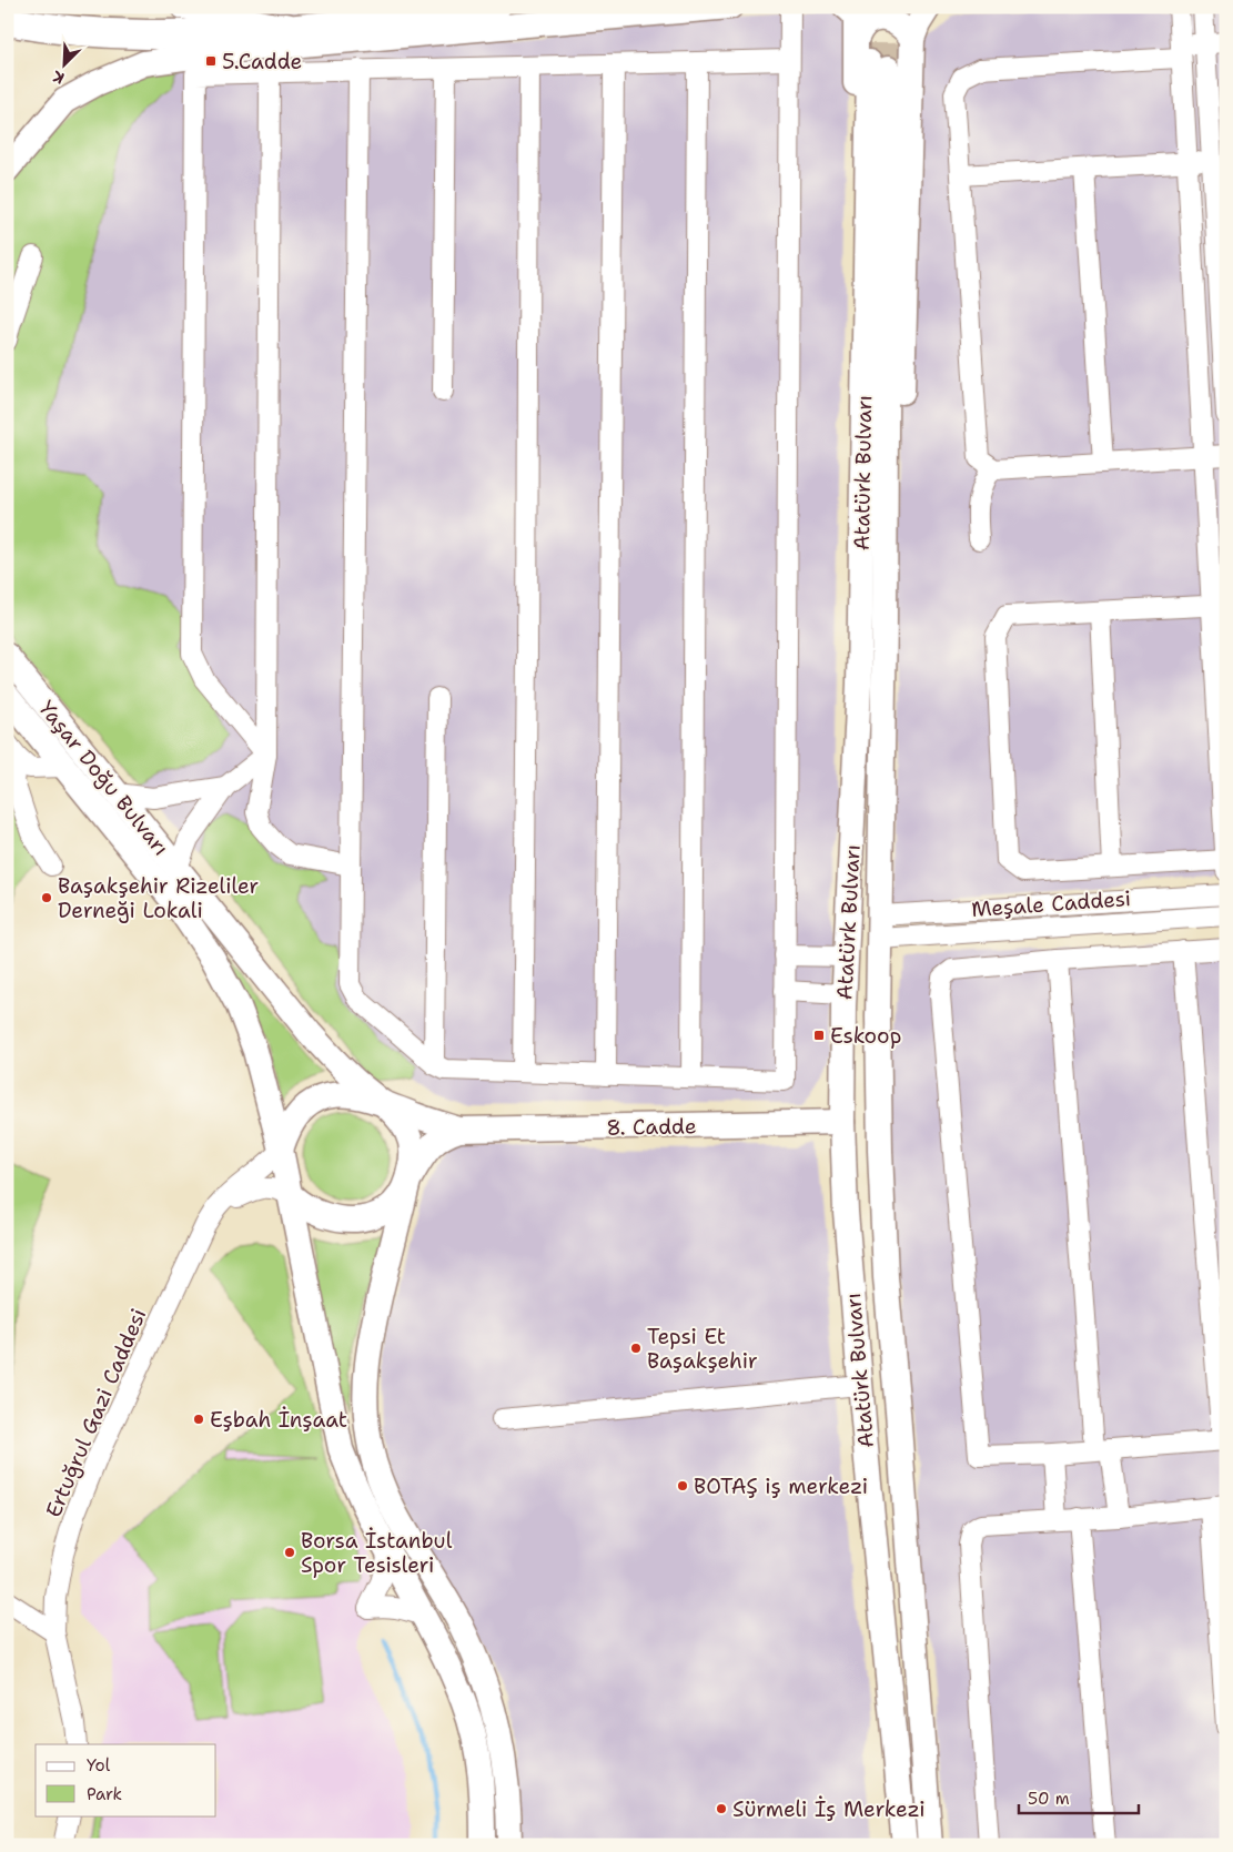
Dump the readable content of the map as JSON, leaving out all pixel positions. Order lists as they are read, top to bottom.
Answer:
{
  "streets": {
    "main road": ["Atatürk Bulvarı", "Yaşar Doğu Bulvarı", "8. Cadde"],
    "street": ["Meşale Caddesi", "Ertuğrul Gazi Caddesi"]
  },
  "crossings": [
    ["Atatürk Bulvarı", "Meşale Caddesi"],
    ["Atatürk Bulvarı", "8. Cadde"],
    ["Yaşar Doğu Bulvarı", "8. Cadde"],
    ["Yaşar Doğu Bulvarı", "Ertuğrul Gazi Caddesi"]
  ],
  "places": {
    "transit": ["5.Cadde", "Eskoop"],
    "other": [
      "Başakşehir Rizeliler Derneği Lokali",
      "Tepsi Et Başakşehir",
      "Eşbah İnşaat",
      "BOTAŞ iş merkezi",
      "Borsa İstanbul Spor Tesisleri",
      "Sürmeli İş Merkezi"
    ]
  },
  "legend": ["Yol", "Park"],
  "scale_bar": "50 m",
  "north": "bottom left"
}
